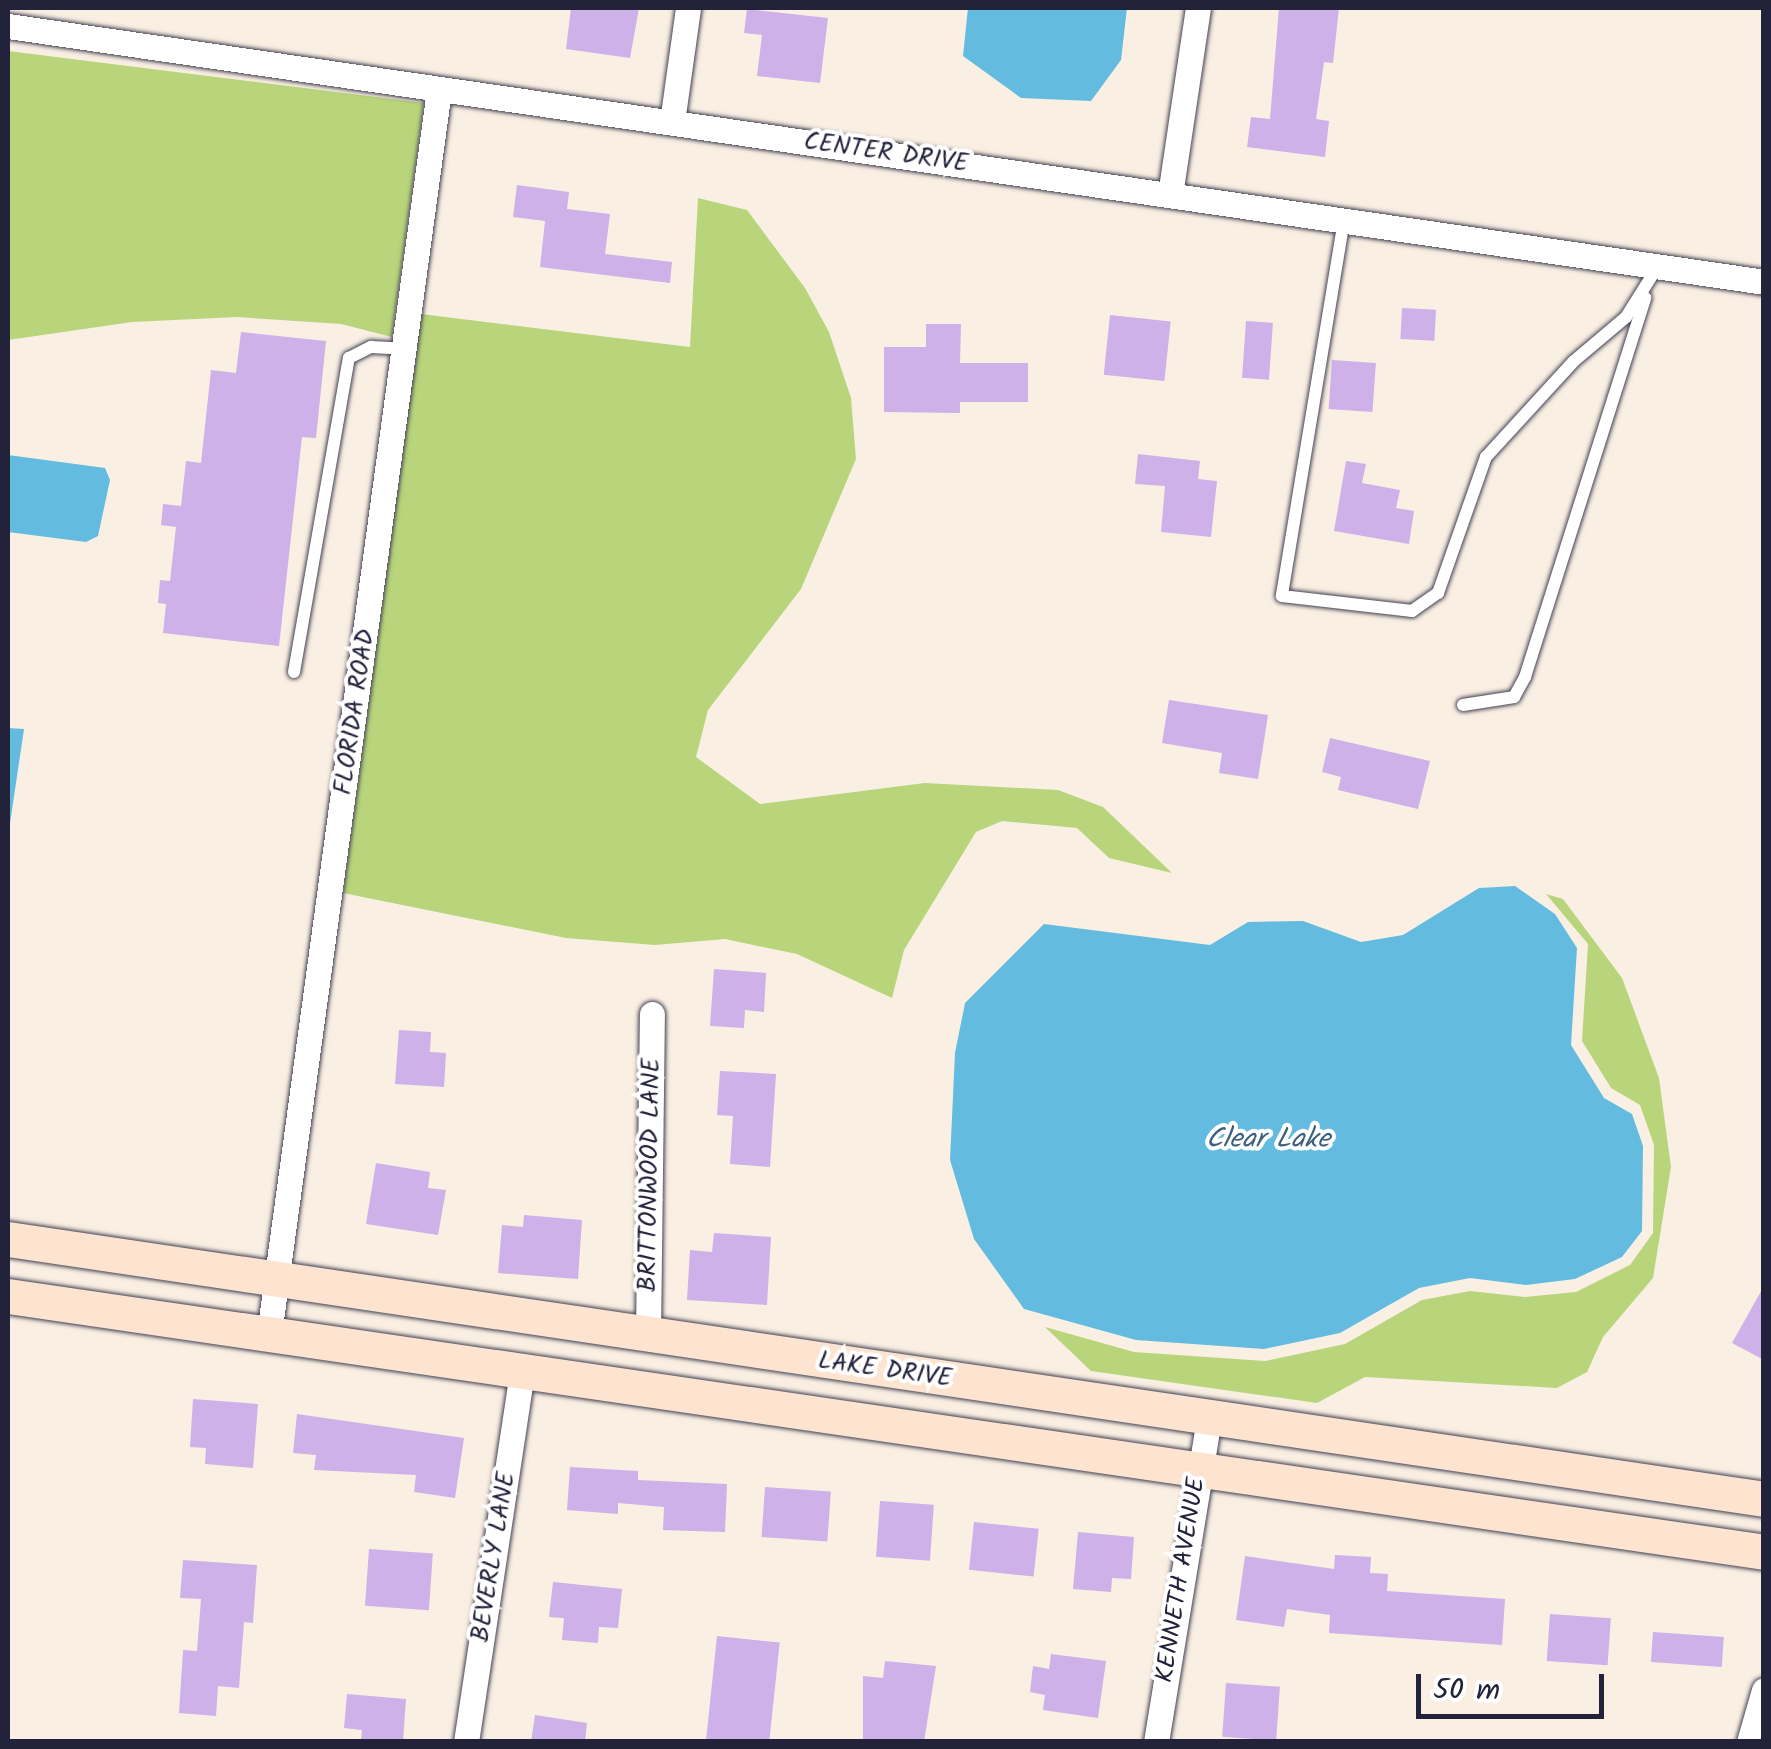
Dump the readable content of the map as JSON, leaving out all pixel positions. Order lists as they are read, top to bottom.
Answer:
{
  "streets": {
    "main road": ["LAKE DRIVE"],
    "street": [
      "CENTER DRIVE",
      "FLORIDA ROAD",
      "BRITTONWOOD LANE",
      "BEVERLY LANE",
      "KENNETH AVENUE"
    ]
  },
  "crossings": [
    ["CENTER DRIVE", "FLORIDA ROAD"],
    ["FLORIDA ROAD", "LAKE DRIVE"],
    ["BRITTONWOOD LANE", "LAKE DRIVE"],
    ["LAKE DRIVE", "KENNETH AVENUE"]
  ],
  "water": ["Clear Lake"],
  "scale_bar": "50 m"
}
